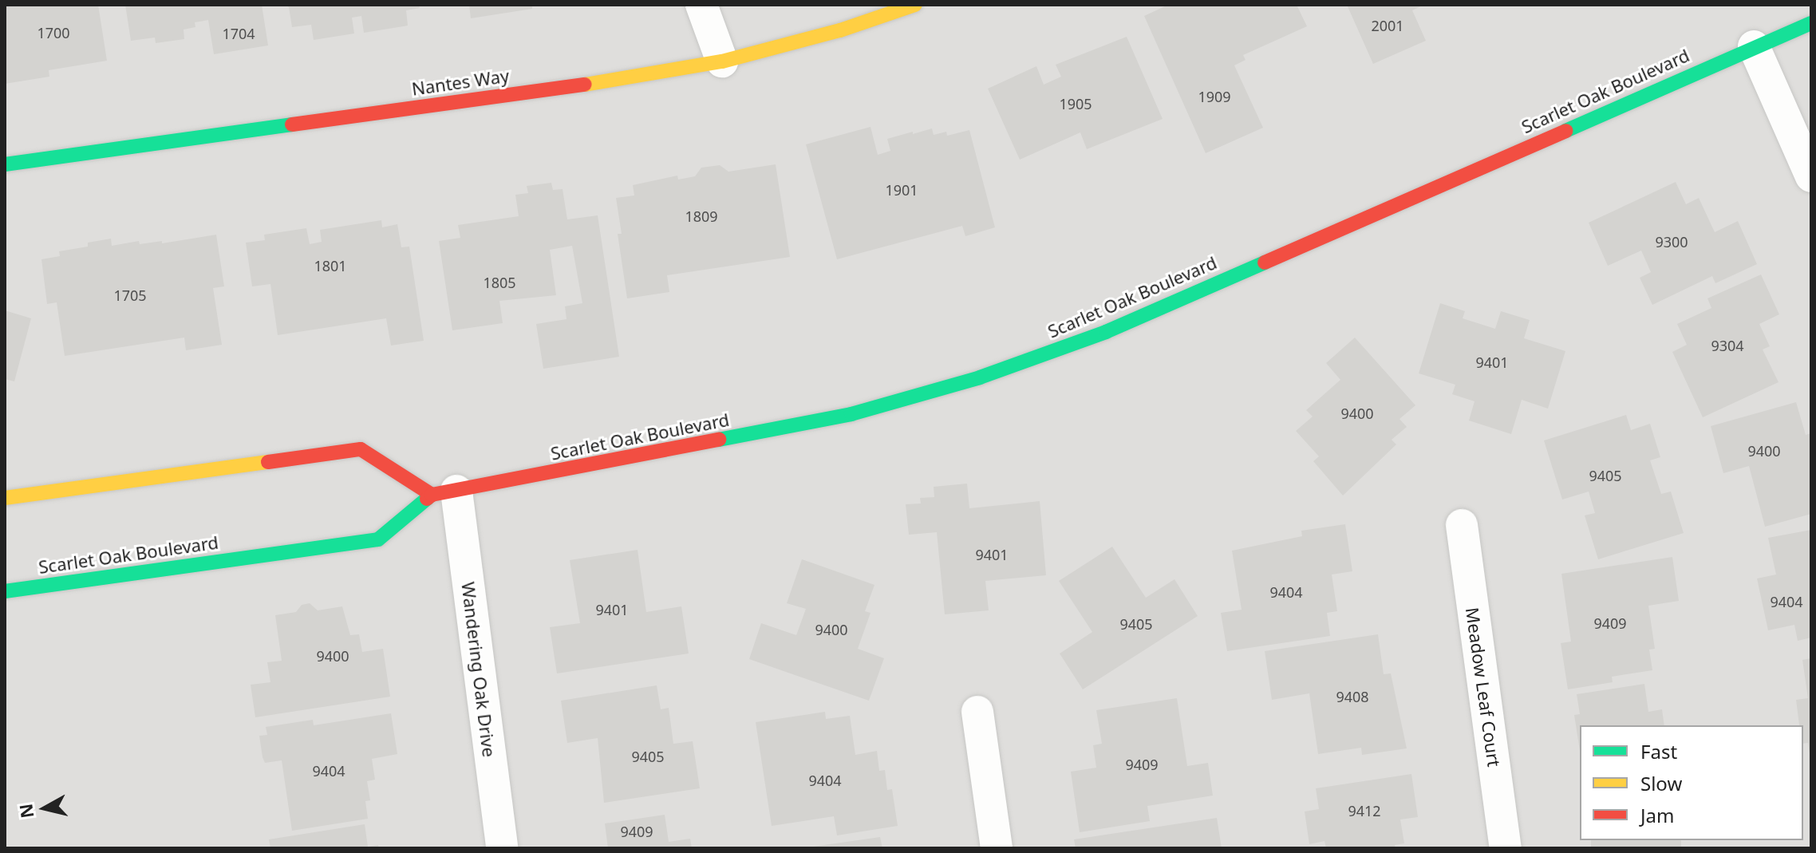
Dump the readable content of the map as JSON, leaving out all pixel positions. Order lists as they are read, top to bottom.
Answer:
{
  "streets": {
    "street": [
      "Nantes Way",
      "Scarlet Oak Boulevard",
      "Wandering Oak Drive",
      "Meadow Leaf Court"
    ]
  },
  "crossings": [
    ["Scarlet Oak Boulevard", "Wandering Oak Drive"]
  ],
  "house_numbers": [
    "2001",
    "1700",
    "1704",
    "1909",
    "1905",
    "1901",
    "1809",
    "9300",
    "1801",
    "1805",
    "1705",
    "9304",
    "9401",
    "9400",
    "9400",
    "9405",
    "9401",
    "9404",
    "9404",
    "9401",
    "9409",
    "9405",
    "9400",
    "9400",
    "9408",
    "9405",
    "9409",
    "9404",
    "9404",
    "9412",
    "9409"
  ],
  "legend": ["Fast", "Slow", "Jam"],
  "north": "left"
}
